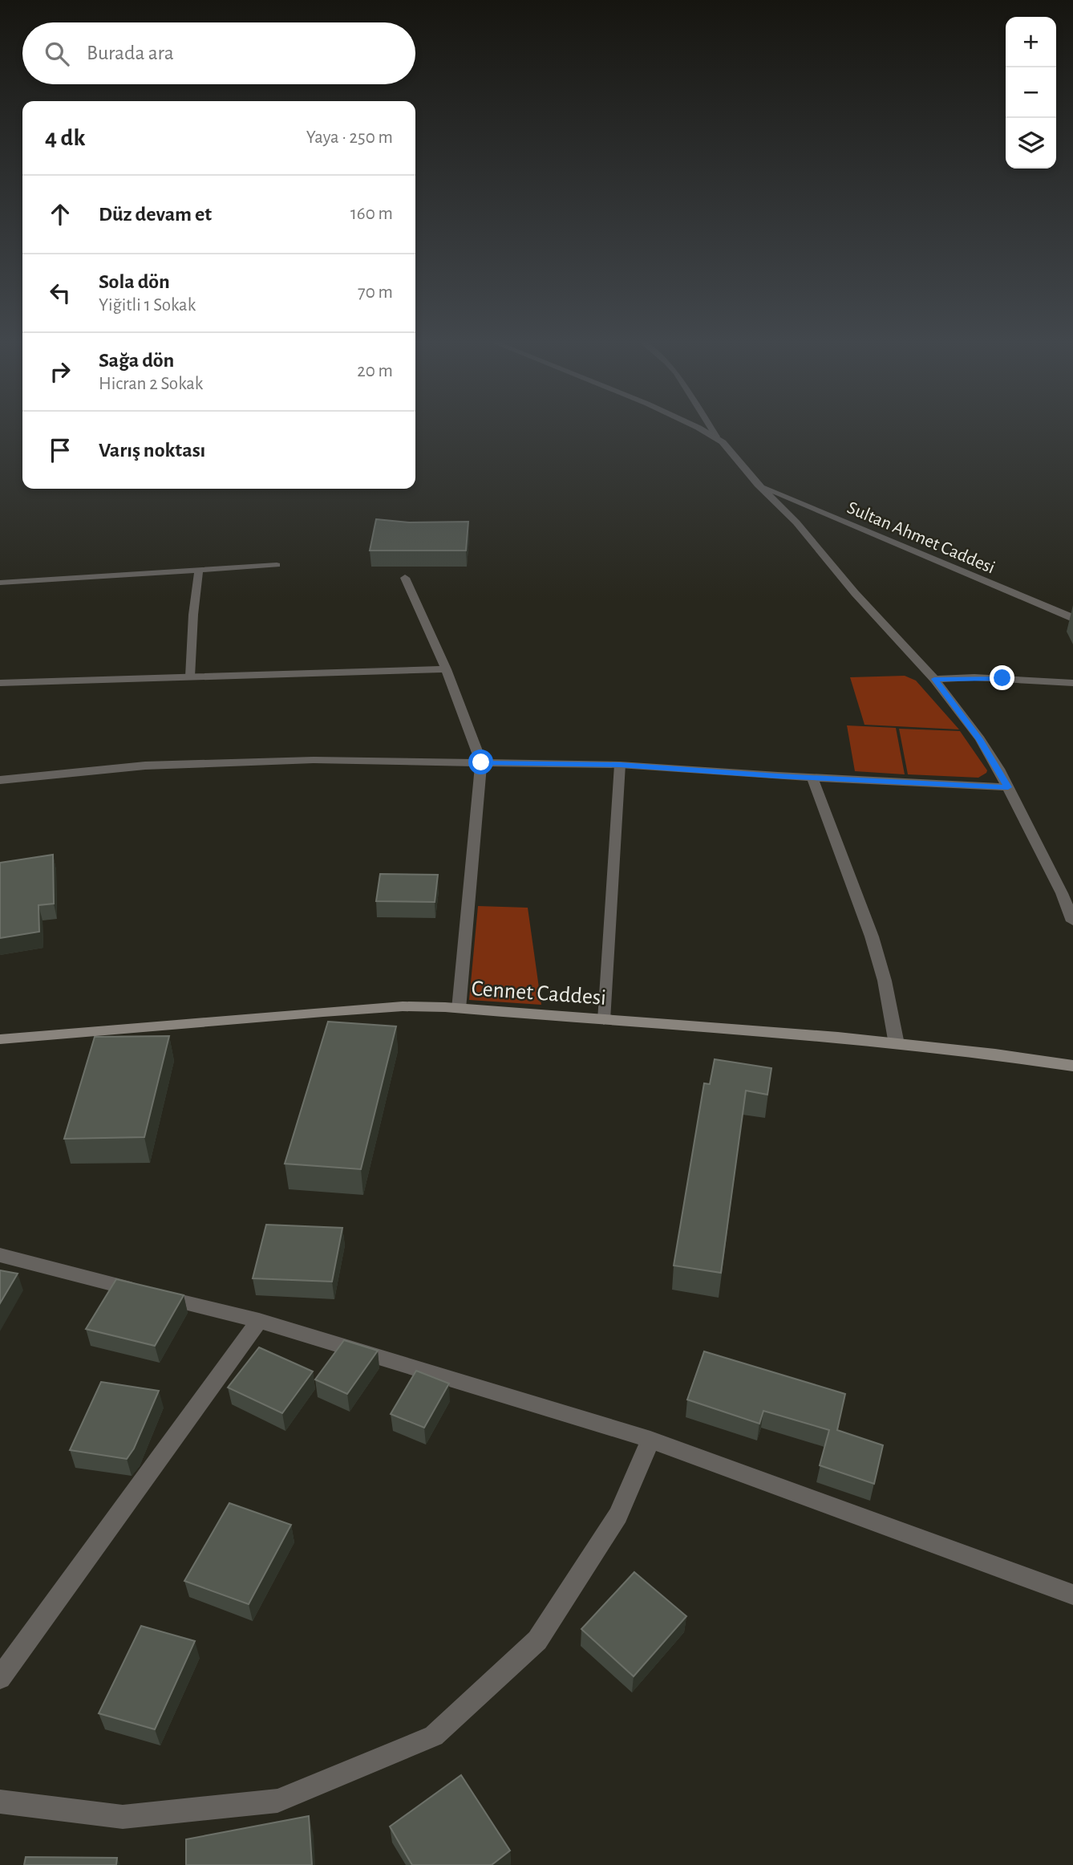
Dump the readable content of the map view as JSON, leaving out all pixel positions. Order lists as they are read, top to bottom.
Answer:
{
  "streets": {
    "street": ["Sultan Ahmet Caddesi", "Cennet Caddesi"]
  },
  "page": {
    "map_buttons": ["+", "−"],
    "search": "Burada ara",
    "heading": ["4 dk", "Yaya · 250 m"],
    "list": [
      ["Düz devam et", "160 m"],
      ["Sola dön", "Yiğitli 1 Sokak", "70 m"],
      ["Sağa dön", "Hicran 2 Sokak", "20 m"],
      "Varış noktası"
    ]
  }
}
